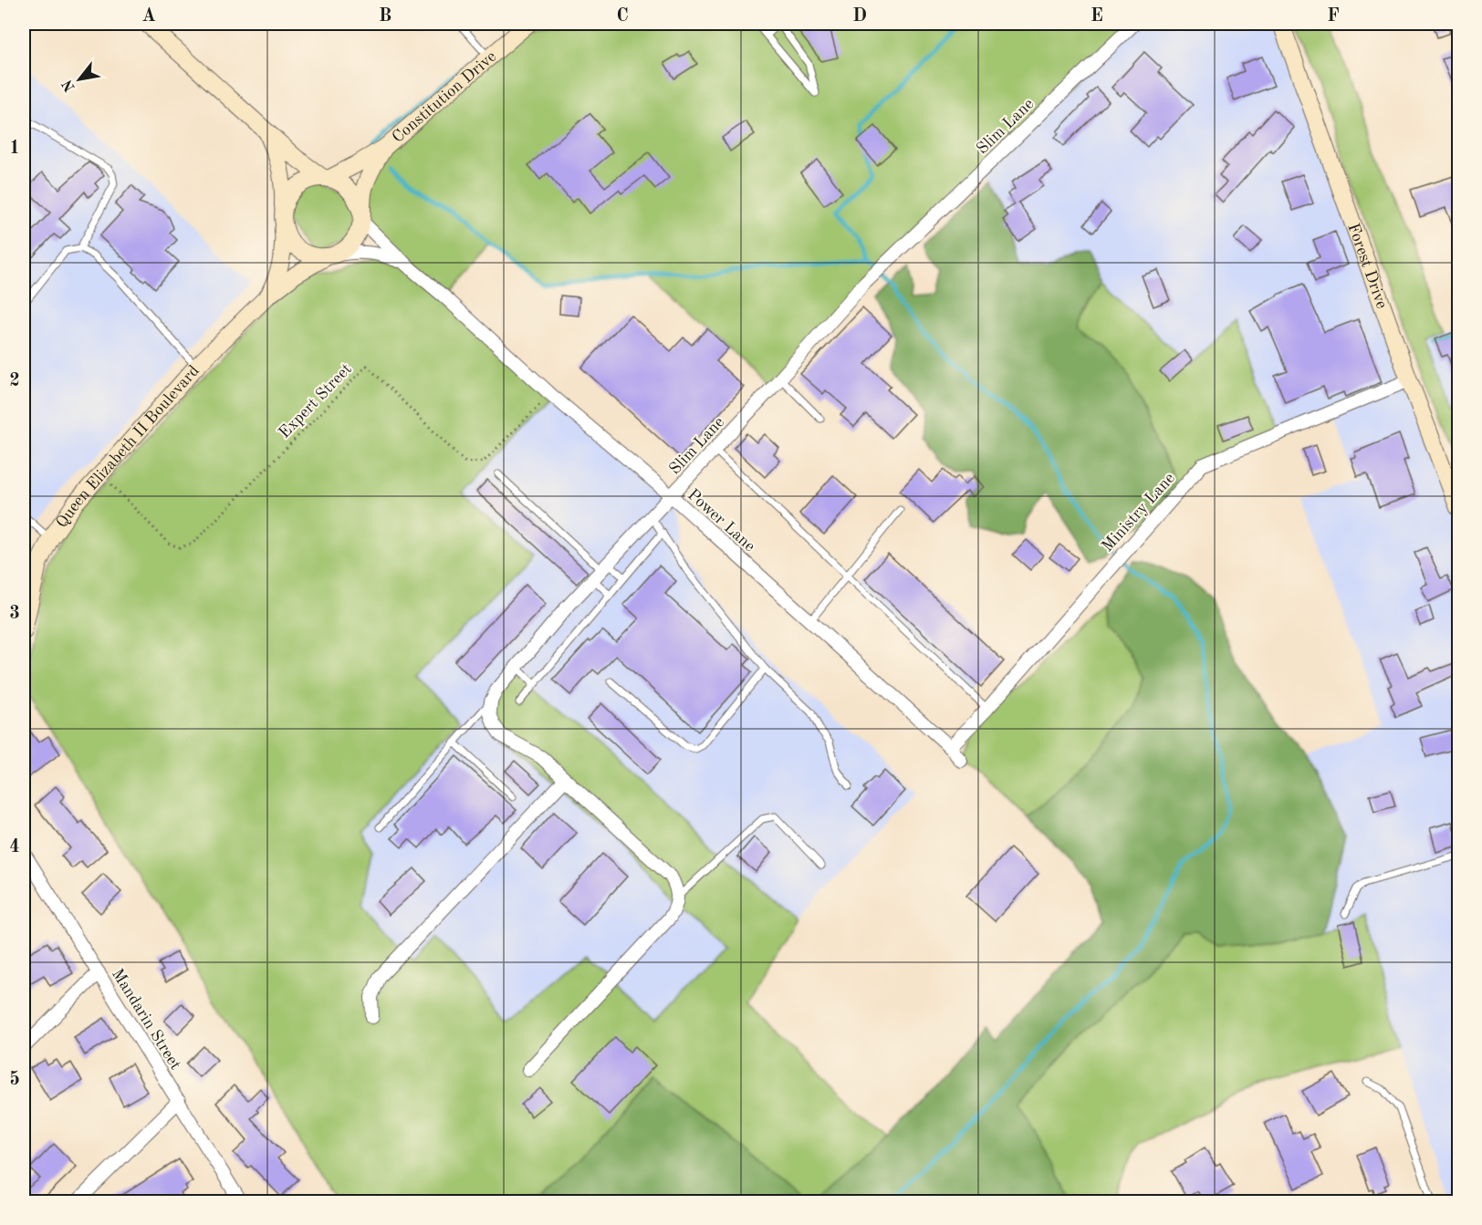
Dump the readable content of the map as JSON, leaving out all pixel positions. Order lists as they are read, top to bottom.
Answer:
{
  "streets": {
    "main road": ["Constitution Drive", "Forest Drive", "Queen Elizabeth II Boulevard"],
    "street": [
      "Slim Lane",
      "Ministry Lane",
      "Power Lane",
      "Mandarin Street"
    ],
    "path": ["Expert Street"]
  },
  "crossings": [
    ["Constitution Drive", "Queen Elizabeth II Boulevard"],
    ["Constitution Drive", "Power Lane"],
    ["Slim Lane", "Power Lane"],
    ["Forest Drive", "Ministry Lane"],
    ["Expert Street", "Queen Elizabeth II Boulevard"],
    ["Expert Street", "Power Lane"],
    ["Queen Elizabeth II Boulevard", "Power Lane"],
    ["Ministry Lane", "Power Lane"]
  ],
  "north": "bottom left",
  "grid": {
    "columns": [
      "A",
      "B",
      "C",
      "D",
      "E",
      "F"
    ],
    "rows": [
      "1",
      "2",
      "3",
      "4",
      "5"
    ]
  }
}
